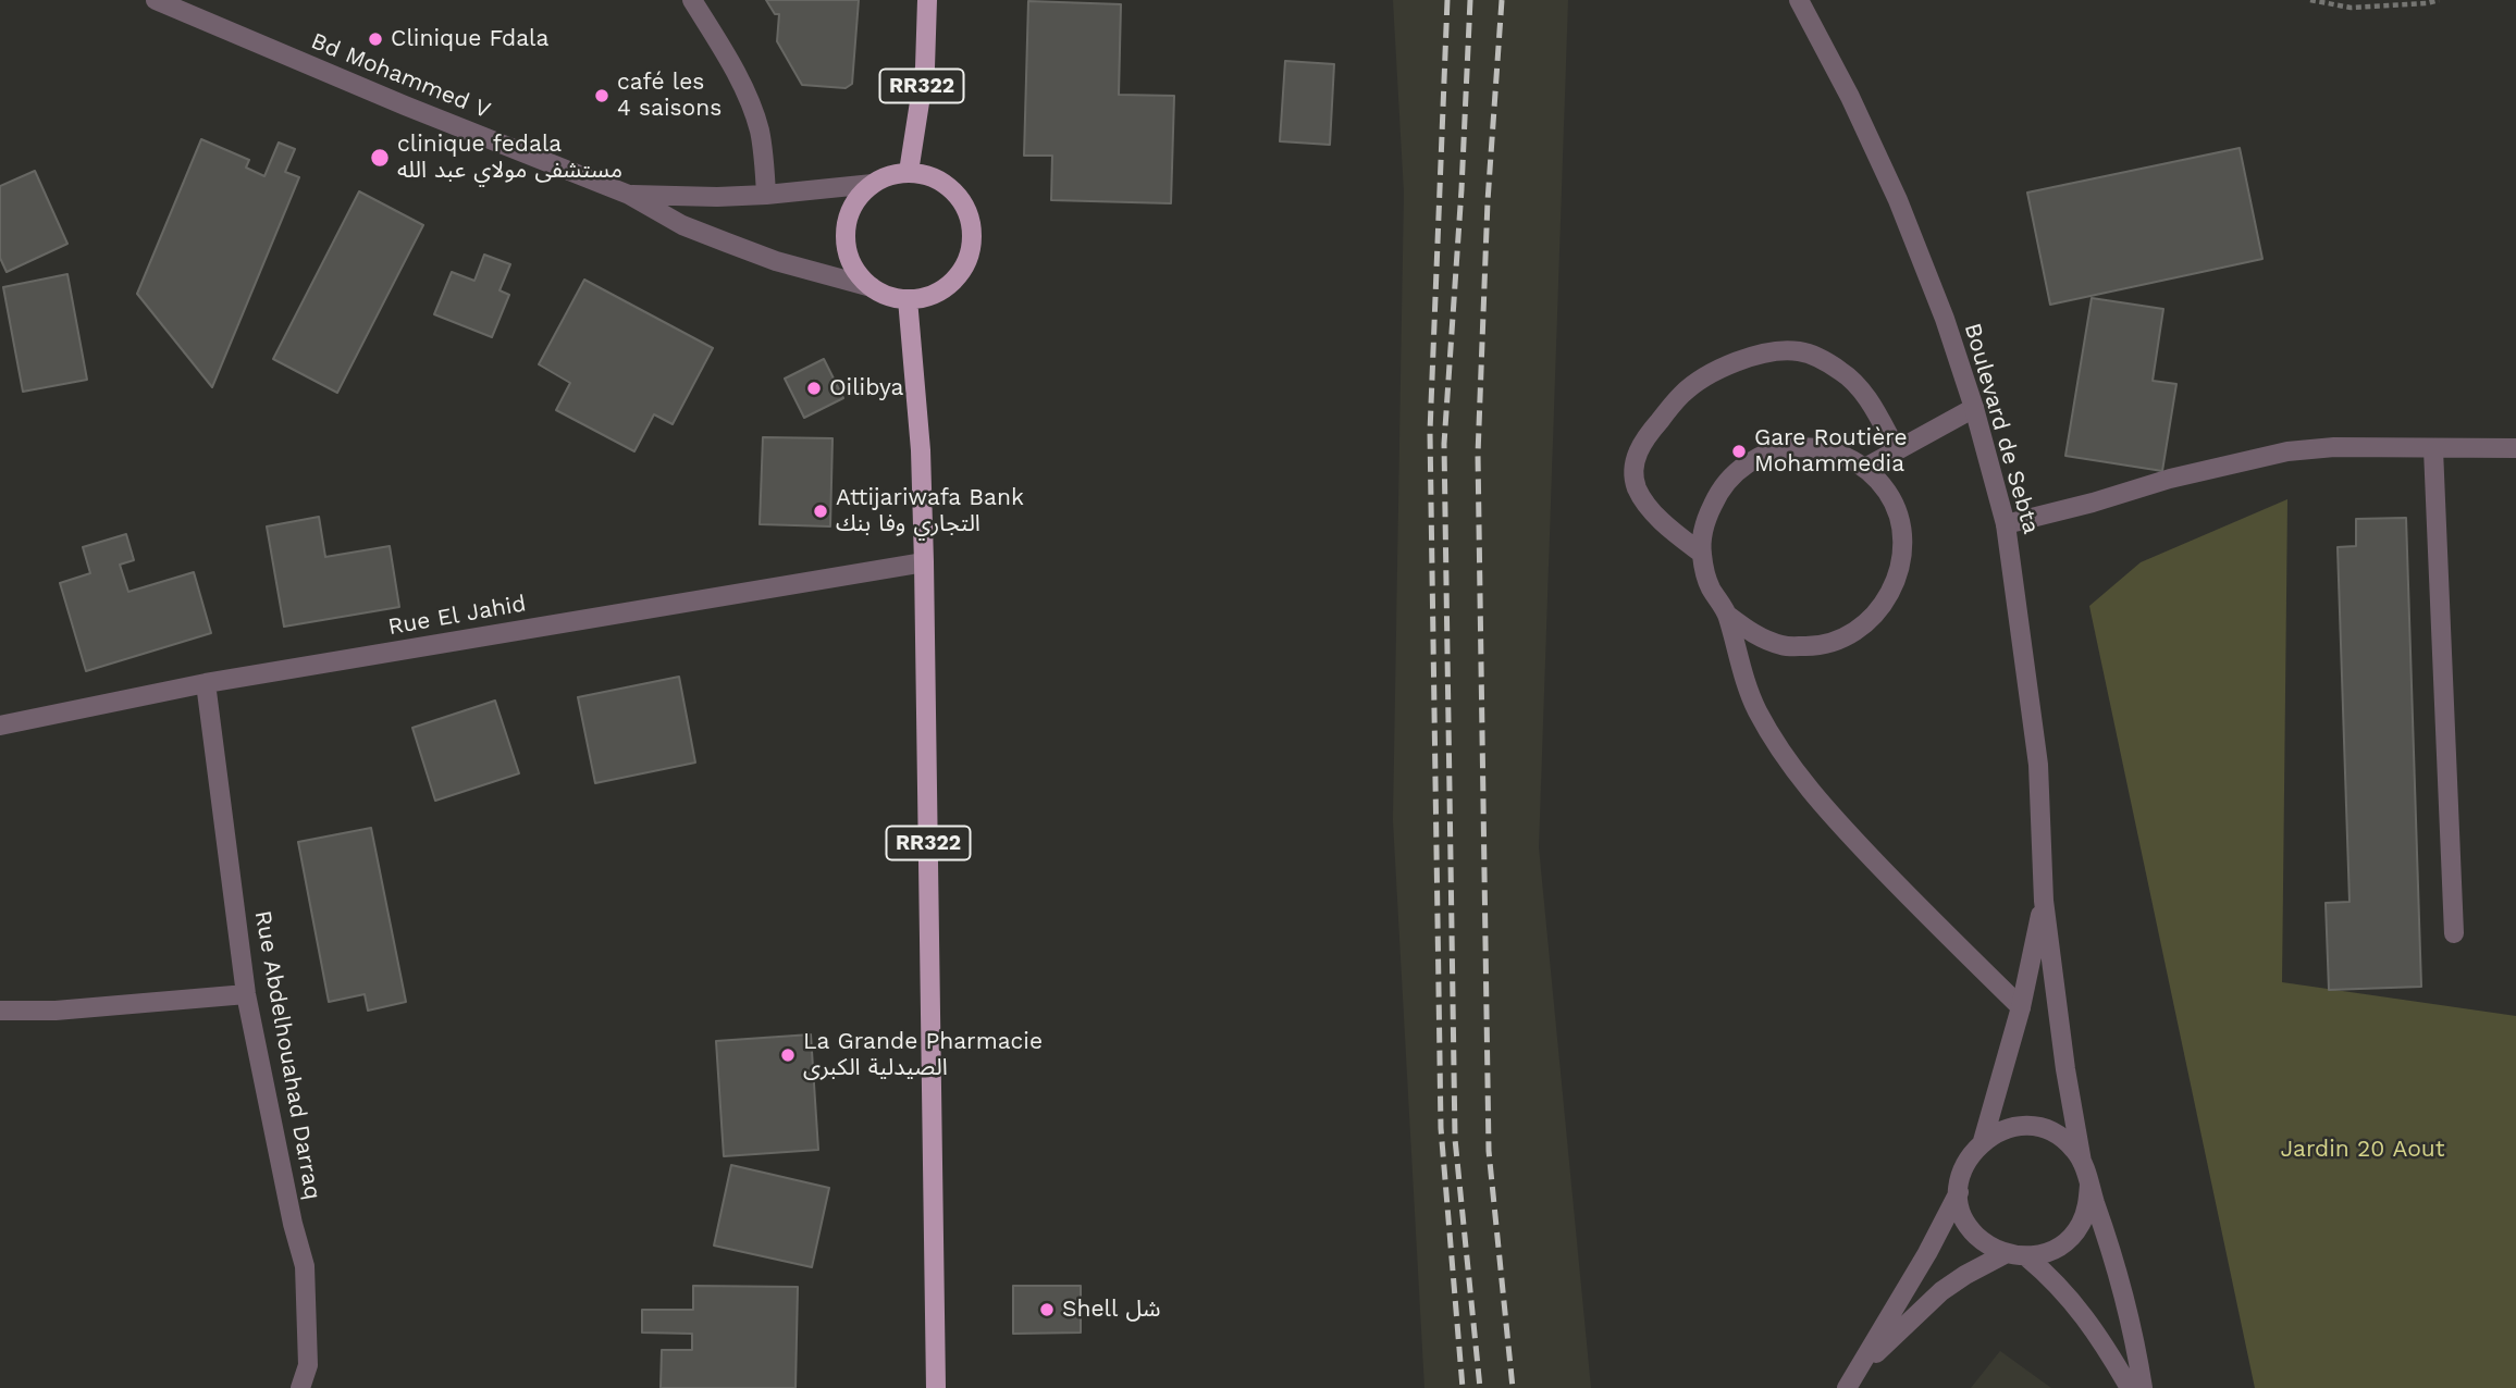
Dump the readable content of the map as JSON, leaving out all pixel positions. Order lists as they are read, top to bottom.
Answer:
{
  "streets": {
    "main road": ["RR322"],
    "street": [
      "Bd Mohammed V",
      "Boulevard de Sebta",
      "Rue El Jahid",
      "Rue Abdelhouahad Darraq"
    ]
  },
  "crossings": [
    ["Bd Mohammed V", "RR322"],
    ["RR322", "Rue El Jahid"],
    ["Rue El Jahid", "Rue Abdelhouahad Darraq"]
  ],
  "parks": ["Jardin 20 Aout"],
  "places": [
    "Clinique Fdala",
    "café les 4 saisons",
    "clinique fedala مستشفى مولاي عبد الله",
    "Oilibya",
    "Gare Routière Mohammedia",
    "Attijariwafa Bank التجاري وفا بنك",
    "La Grande Pharmacie الصيدلية الكبرى",
    "Shell شل"
  ]
}
